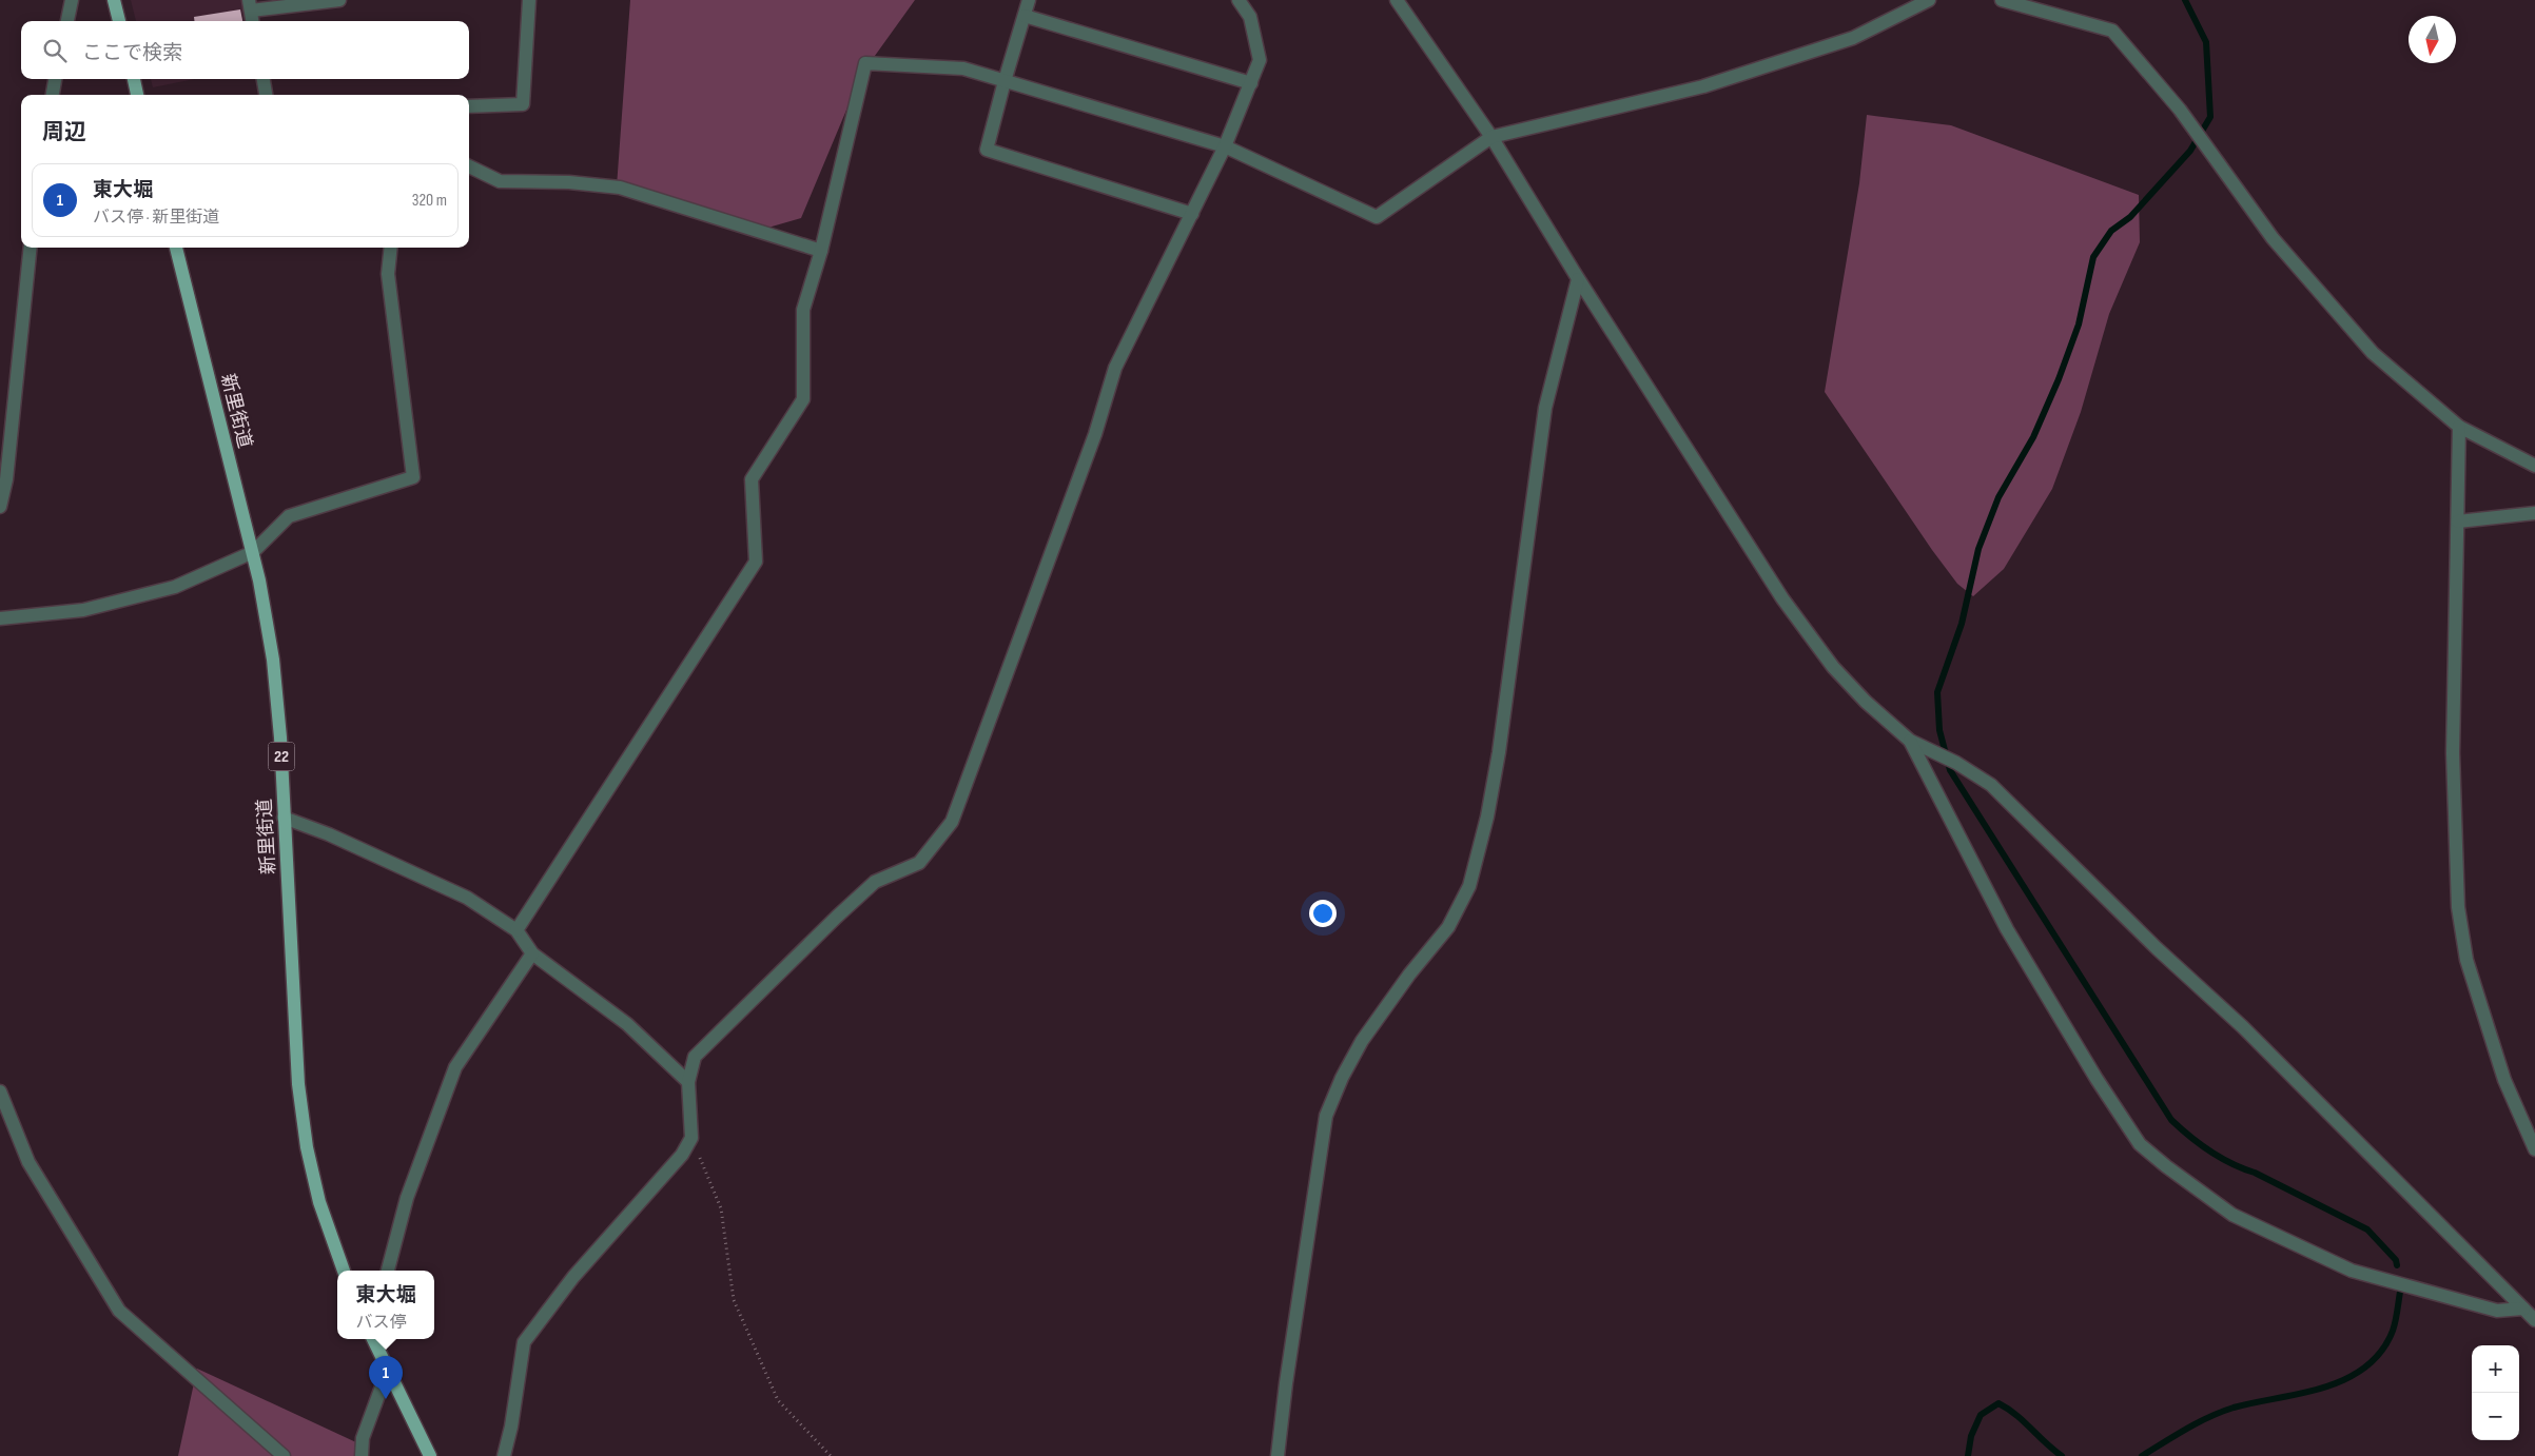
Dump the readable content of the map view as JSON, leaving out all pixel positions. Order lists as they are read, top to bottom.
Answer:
{
  "streets": {
    "main road": ["新里街道", "22"]
  },
  "north": "bottom",
  "page": {
    "search": "ここで検索",
    "heading": "周辺",
    "list": [
      {
        "mark": "1",
        "name": "東大堀",
        "note": "バス停 · 新里街道",
        "value": "320 m"
      }
    ],
    "popup": ["東大堀", "バス停"],
    "map_buttons": ["+", "−"],
    "pins": "1"
  }
}
